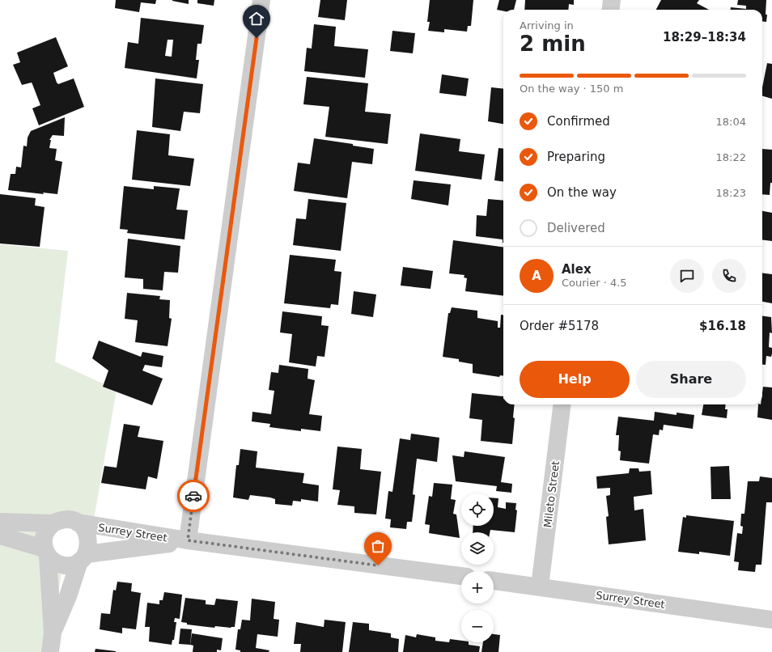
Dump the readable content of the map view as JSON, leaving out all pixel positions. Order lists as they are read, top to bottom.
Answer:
{
  "streets": {
    "street": ["Mileto Street", "Surrey Street"]
  },
  "crossings": [
    ["Mileto Street", "Surrey Street"]
  ],
  "page": {
    "heading": ["2 min", "Arriving in", "18:29–18:34"],
    "panel": [
      "Alex",
      "Courier · 4.5",
      "Order #5178",
      "$16.18"
    ],
    "bar": "On the way · 150 m",
    "list": [
      ["Confirmed", "18:04"],
      ["Preparing", "18:22"],
      ["On the way", "18:23"],
      "Delivered"
    ],
    "round": "A",
    "buttons": ["Help", "Share"],
    "map_buttons": ["+", "−"]
  }
}
